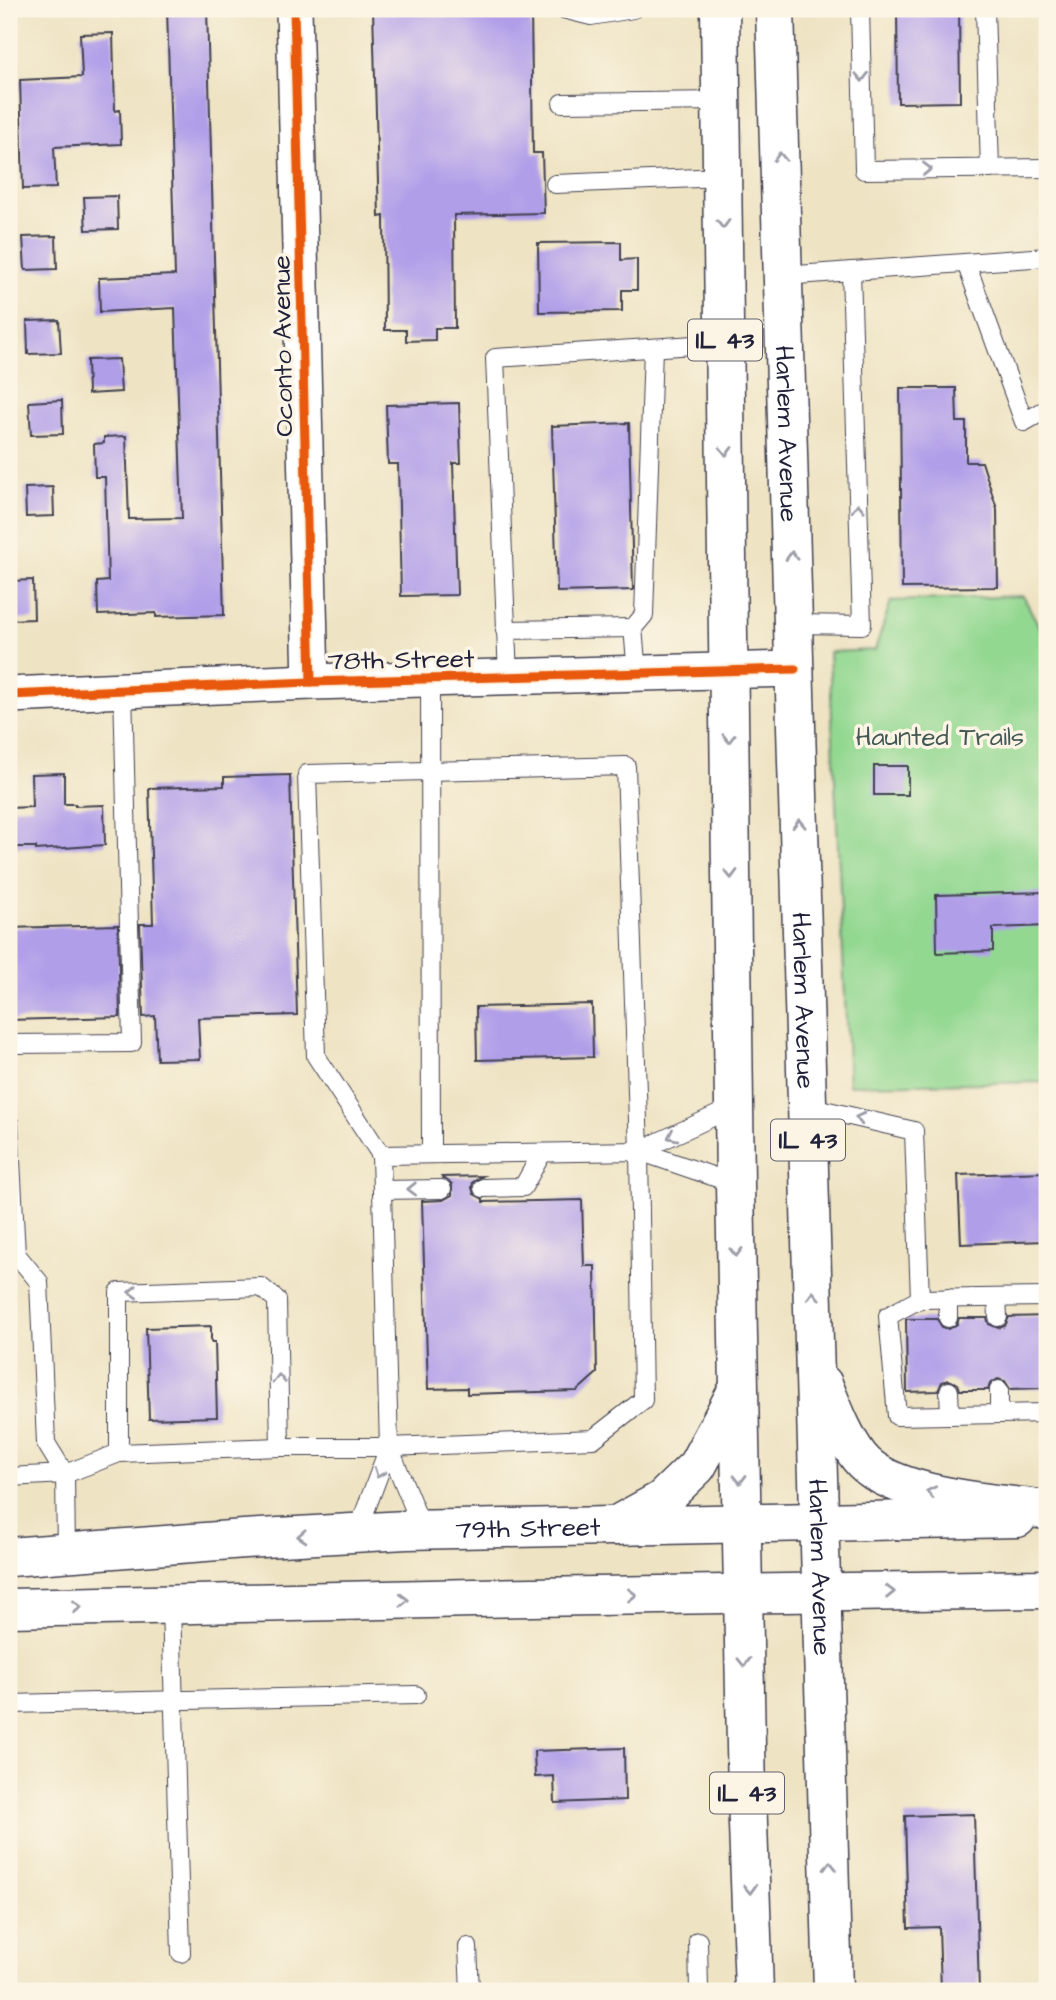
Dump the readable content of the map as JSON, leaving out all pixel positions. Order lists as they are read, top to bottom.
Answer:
{
  "streets": {
    "main road": ["IL 43", "Harlem Avenue", "79th Street"],
    "street": ["Oconto Avenue", "78th Street"]
  },
  "crossings": [
    ["IL 43", "78th Street"],
    ["IL 43", "79th Street"],
    ["Oconto Avenue", "78th Street"],
    ["Harlem Avenue", "78th Street"],
    ["Harlem Avenue", "79th Street"]
  ],
  "parks": ["Haunted Trails"]
}
